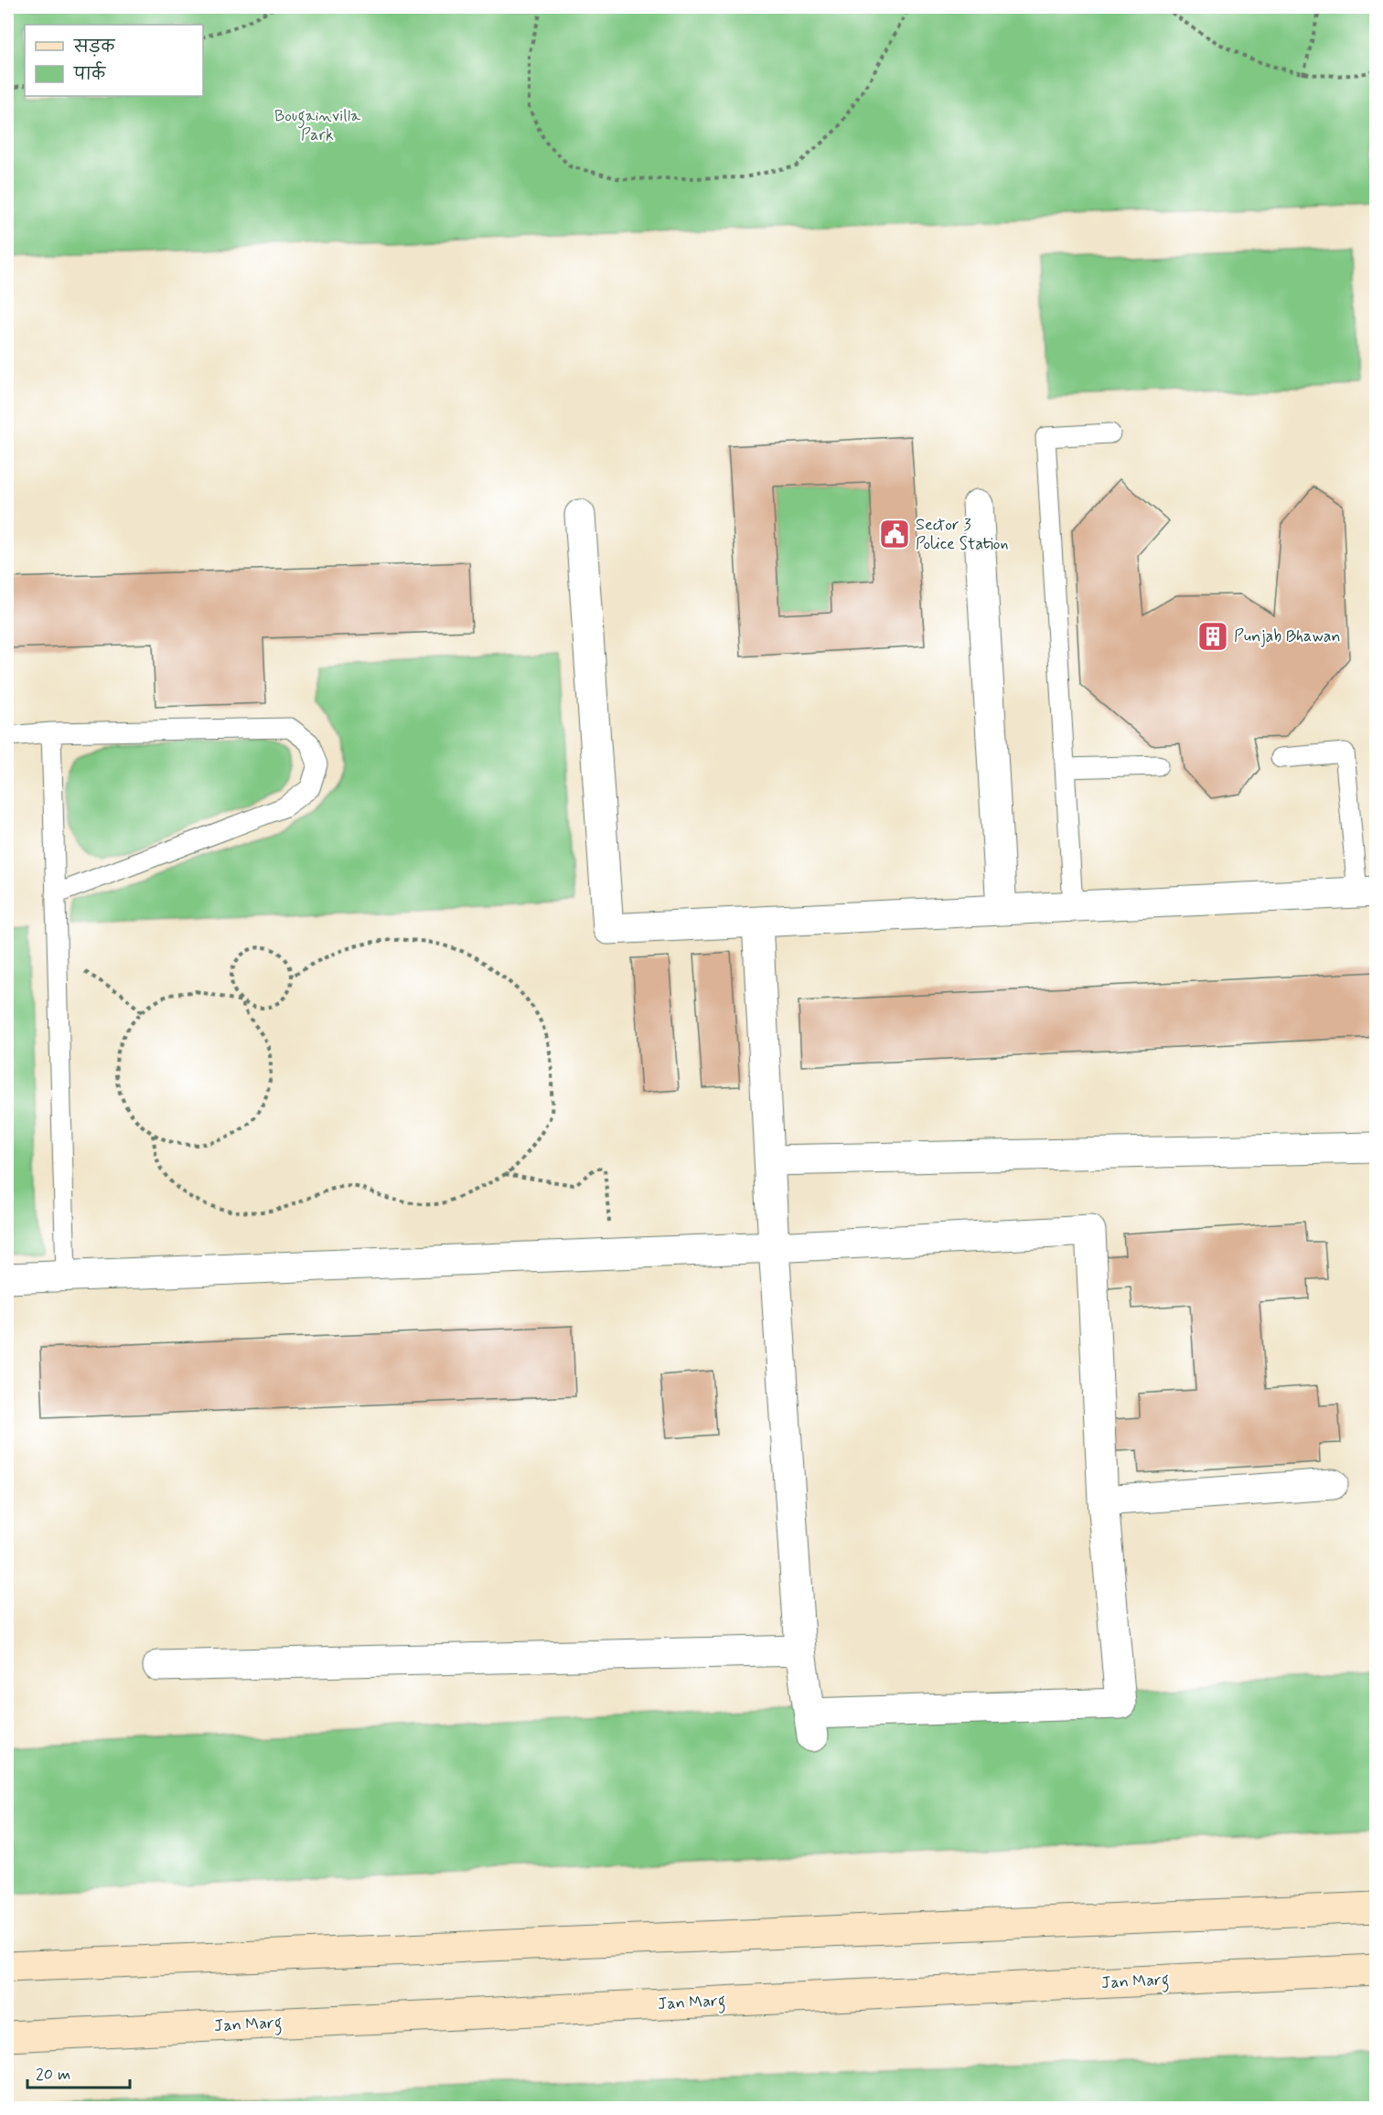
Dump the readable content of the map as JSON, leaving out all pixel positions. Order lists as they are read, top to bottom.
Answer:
{
  "streets": {
    "main road": ["Jan Marg"]
  },
  "parks": ["Bougainvilla Park"],
  "places": {
    "public building": ["Sector 3 Police Station"],
    "building": ["Punjab Bhawan"]
  },
  "legend": ["सड़क", "पार्क"],
  "scale_bar": "20 m"
}
